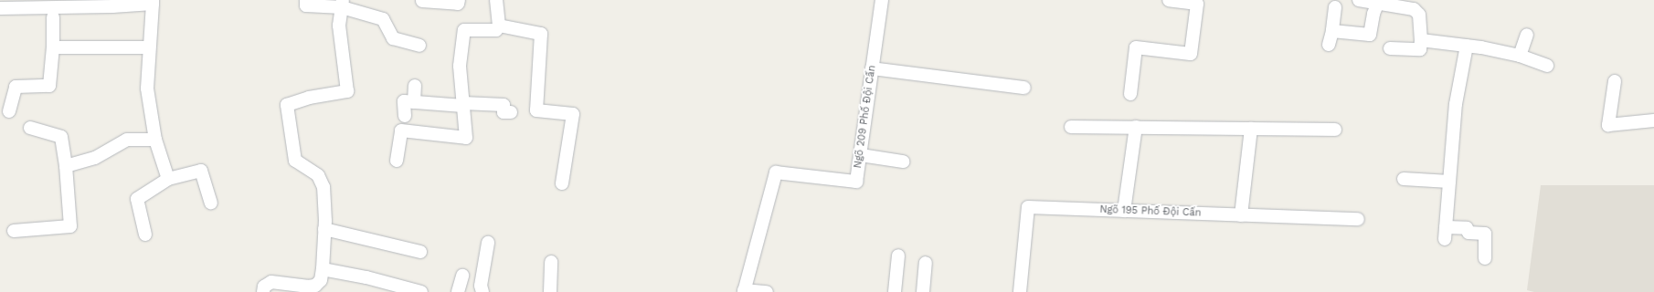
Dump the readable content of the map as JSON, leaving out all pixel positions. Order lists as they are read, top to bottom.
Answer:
{
  "streets": {
    "lane": ["Ngõ 209 Phố Đội Cấn", "Ngõ 195 Phố Đội Cấn"]
  }
}
